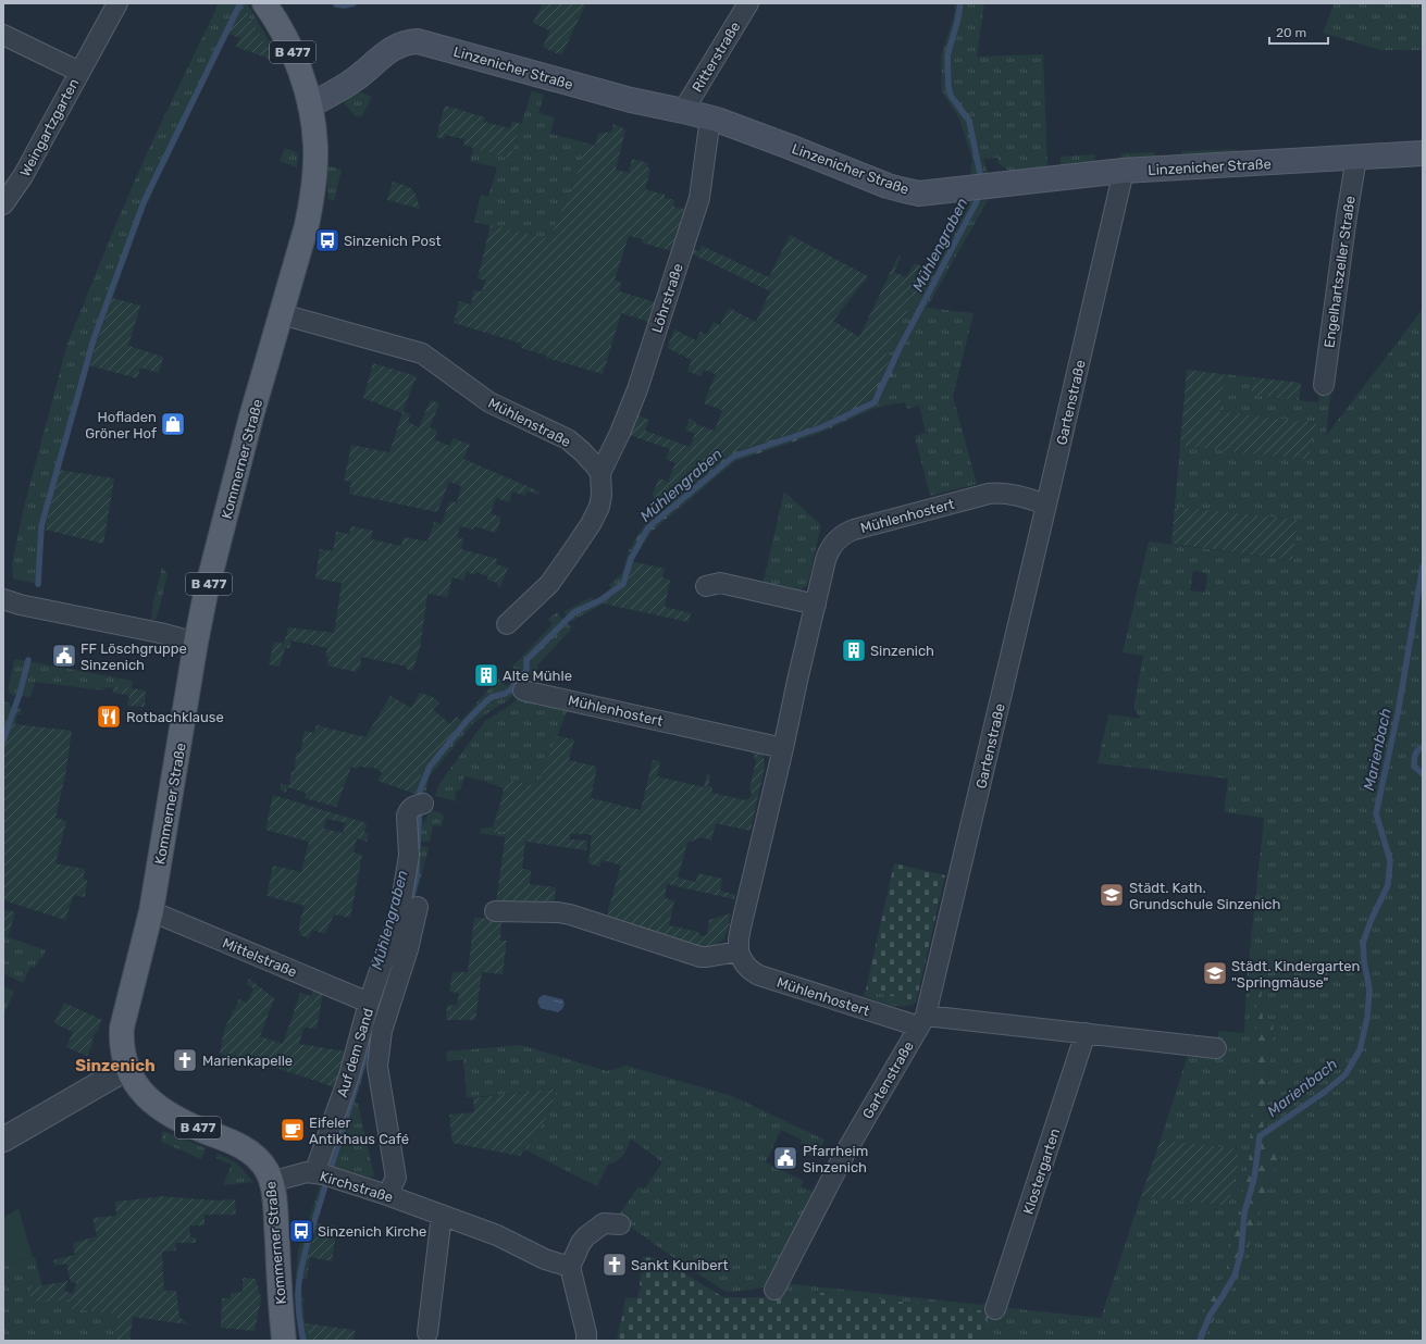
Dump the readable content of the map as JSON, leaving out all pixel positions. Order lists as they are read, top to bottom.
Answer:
{
  "streets": {
    "main road": ["B 477", "Linzenicher Straße", "Kommerner Straße"],
    "street": [
      "Ritterstraße",
      "Weingartzgarten",
      "Engelhartszeller Straße",
      "Löhrstraße",
      "Gartenstraße",
      "Mühlenstraße",
      "Mühlenhostert",
      "Mittelstraße",
      "Auf dem Sand",
      "Klostergarten",
      "Kirchstraße"
    ]
  },
  "crossings": [
    ["Ritterstraße", "Linzenicher Straße"],
    ["Linzenicher Straße", "Engelhartszeller Straße"],
    ["Linzenicher Straße", "Löhrstraße"],
    ["Linzenicher Straße", "Gartenstraße"],
    ["Linzenicher Straße", "Kommerner Straße"],
    ["Löhrstraße", "Mühlenstraße"],
    ["Gartenstraße", "Mühlenhostert"],
    ["Mühlenstraße", "Kommerner Straße"],
    ["Kommerner Straße", "Mittelstraße"],
    ["Kommerner Straße", "Kirchstraße"],
    ["Mittelstraße", "Auf dem Sand"],
    ["Auf dem Sand", "Kirchstraße"]
  ],
  "districts": ["Sinzenich"],
  "water": ["Mühlengraben", "Marienbach"],
  "places": {
    "bus stop": ["Sinzenich Post", "Sinzenich Kirche"],
    "shop": ["Hofladen Gröner Hof"],
    "building": ["Sinzenich", "Alte Mühle"],
    "public building": ["FF Löschgruppe Sinzenich", "Pfarrheim Sinzenich"],
    "restaurant": ["Rotbachklause"],
    "school or university": ["Städt. Kath. Grundschule Sinzenich", "Städt. Kindergarten \"Springmäuse\""],
    "church": ["Marienkapelle", "Sankt Kunibert"],
    "cafe": ["Eifeler Antikhaus Café"]
  },
  "scale_bar": "20 m"
}
